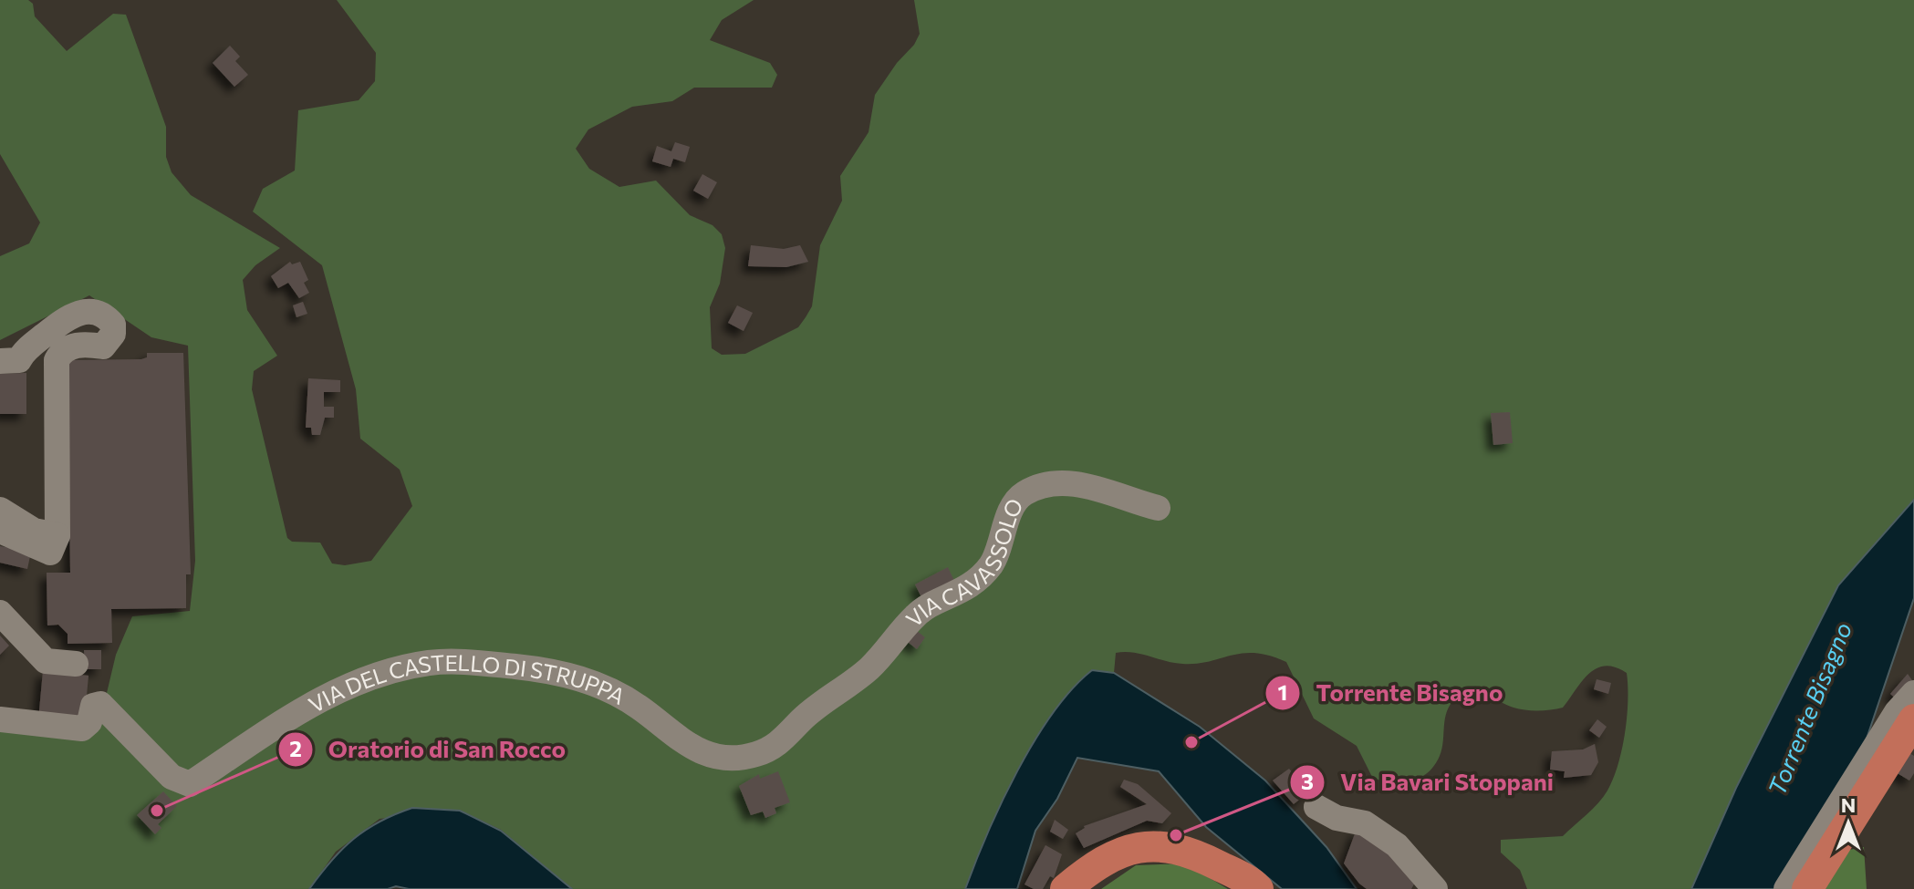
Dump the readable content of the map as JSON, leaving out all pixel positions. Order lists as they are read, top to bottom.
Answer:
{
  "streets": {
    "street": ["VIA CAVASSOLO", "VIA DEL CASTELLO DI STRUPPA"]
  },
  "crossings": [
    ["VIA CAVASSOLO", "VIA DEL CASTELLO DI STRUPPA"]
  ],
  "water": ["Torrente Bisagno"],
  "places": ["Torrente Bisagno", "Oratorio di San Rocco", "Via Bavari Stoppani"],
  "north": "top"
}
